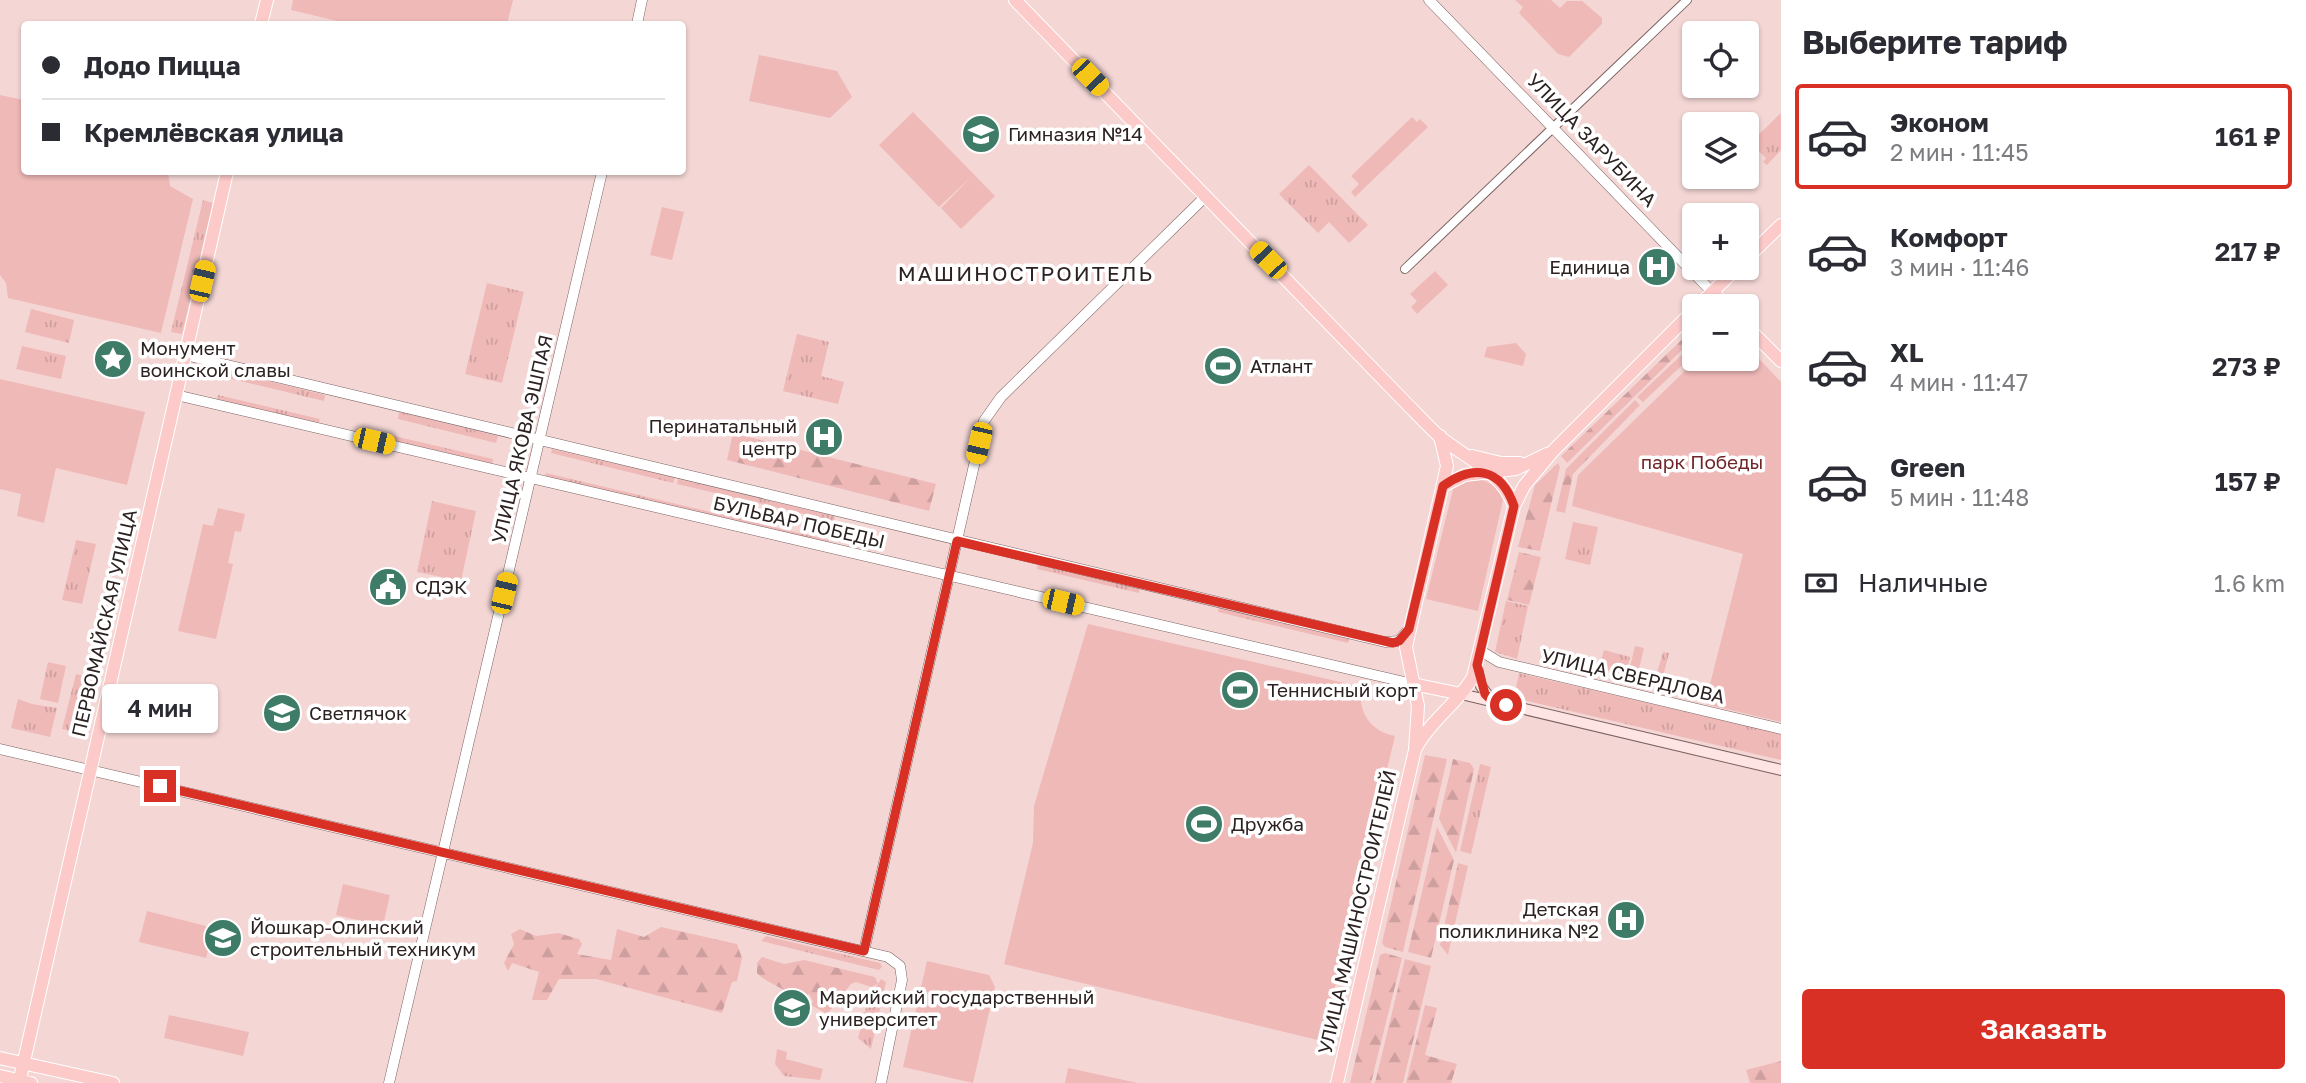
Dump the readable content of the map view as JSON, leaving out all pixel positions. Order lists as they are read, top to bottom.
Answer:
{
  "streets": {
    "main road": ["ПЕРВОМАЙСКАЯ УЛИЦА", "УЛИЦА МАШИНОСТРОИТЕЛЕЙ"],
    "street": [
      "УЛИЦА ЗАРУБИНА",
      "УЛИЦА ЯКОВА ЭШПАЯ",
      "БУЛЬВАР ПОБЕДЫ",
      "УЛИЦА СВЕРДЛОВА"
    ]
  },
  "crossings": [
    ["УЛИЦА ЯКОВА ЭШПАЯ", "БУЛЬВАР ПОБЕДЫ"],
    ["БУЛЬВАР ПОБЕДЫ", "ПЕРВОМАЙСКАЯ УЛИЦА"],
    ["БУЛЬВАР ПОБЕДЫ", "УЛИЦА МАШИНОСТРОИТЕЛЕЙ"],
    ["УЛИЦА СВЕРДЛОВА", "УЛИЦА МАШИНОСТРОИТЕЛЕЙ"]
  ],
  "districts": ["МАШИНОСТРОИТЕЛЬ"],
  "parks": ["парк Победы"],
  "places": {
    "school or university": [
      "Гимназия №14",
      "Светлячок",
      "Йошкар-Олинский строительный техникум",
      "Марийский государственный университет"
    ],
    "hospital": ["Единица", "Перинатальный центр", "Детская поликлиника №2"],
    "place": ["Монумент воинской славы"],
    "sports": ["Атлант", "Теннисный корт", "Дружба"],
    "public building": ["СДЭК"]
  },
  "page": {
    "heading": "Выберите тариф",
    "map_buttons": ["+", "−"],
    "banner": ["Додо Пицца", "Кремлёвская улица"],
    "list": [
      {
        "name": "Эконом",
        "note": "2 мин · 11:45",
        "value": "161 ₽"
      },
      {
        "name": "Комфорт",
        "note": "3 мин · 11:46",
        "value": "217 ₽"
      },
      {
        "name": "XL",
        "note": "4 мин · 11:47",
        "value": "273 ₽"
      },
      {
        "name": "Green",
        "note": "5 мин · 11:48",
        "value": "157 ₽"
      }
    ],
    "pay": ["Наличные", "1.6 km"],
    "bubble": "4 мин",
    "buttons": "Заказать"
  }
}
